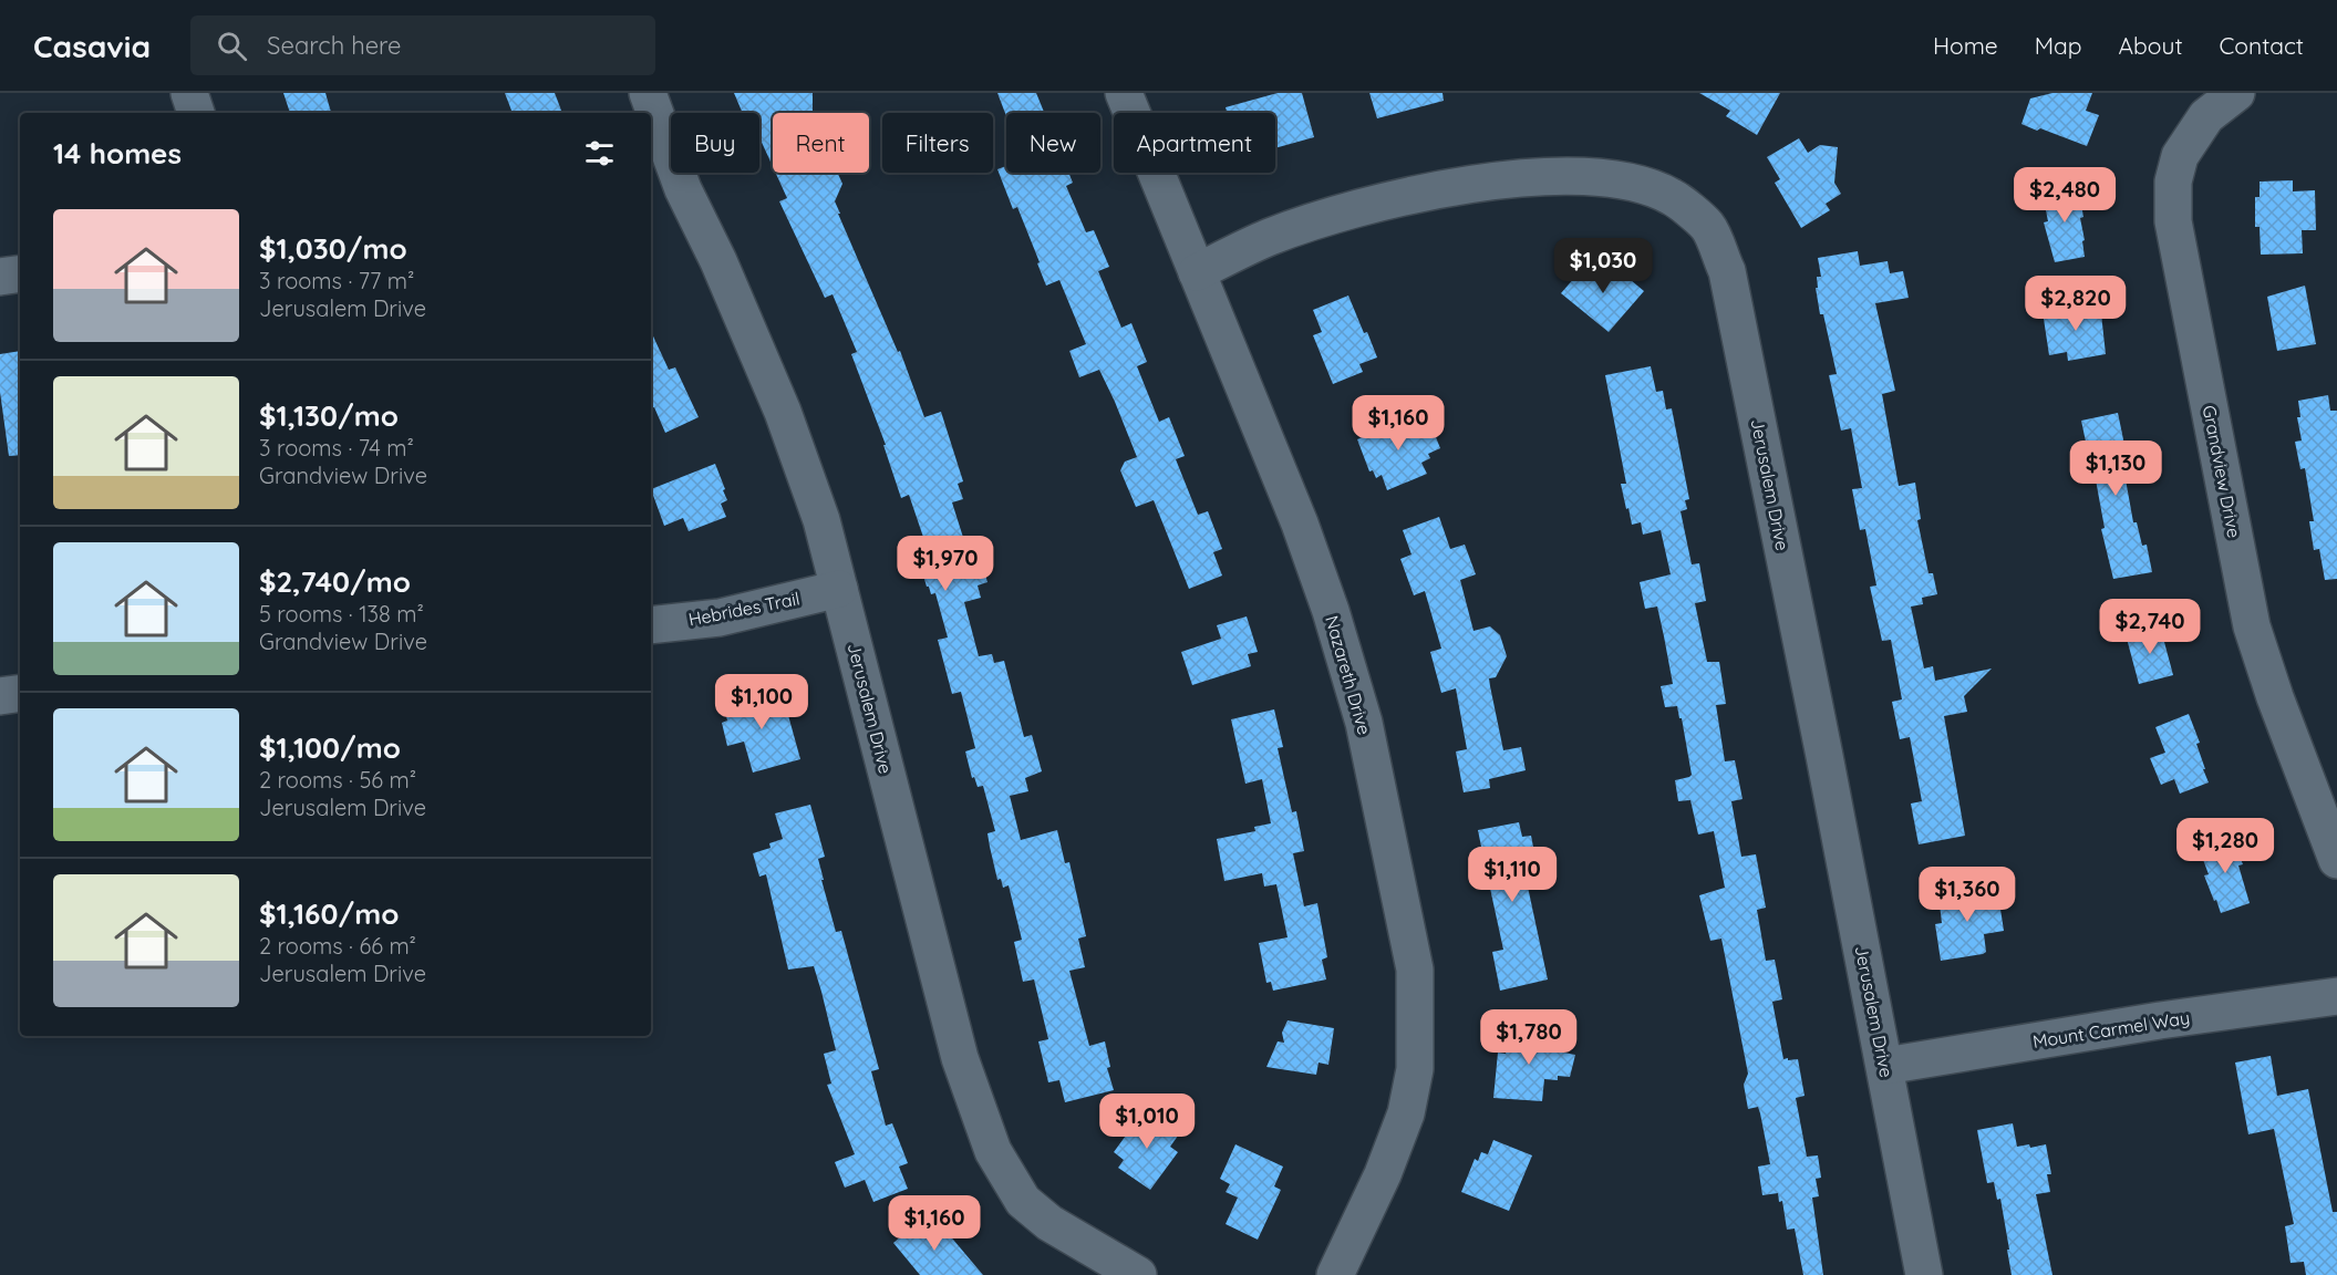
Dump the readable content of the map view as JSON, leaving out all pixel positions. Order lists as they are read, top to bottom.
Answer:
{
  "streets": {
    "street": [
      "Grandview Drive",
      "Jerusalem Drive",
      "Hebrides Trail",
      "Nazareth Drive",
      "Mount Carmel Way"
    ]
  },
  "crossings": [
    ["Jerusalem Drive", "Hebrides Trail"],
    ["Jerusalem Drive", "Nazareth Drive"],
    ["Jerusalem Drive", "Mount Carmel Way"]
  ],
  "page": {
    "header": "Casavia",
    "search": "Search here",
    "nav": [
      "Home",
      "Map",
      "About",
      "Contact"
    ],
    "chip": [
      "Buy",
      "Rent",
      "Filters",
      "New",
      "Apartment"
    ],
    "heading": "14 homes",
    "price": [
      "$2,480",
      "$1,030",
      "$2,820",
      "$1,160",
      "$1,130",
      "$1,970",
      "$2,740",
      "$1,100",
      "$1,280",
      "$1,110",
      "$1,360",
      "$1,780",
      "$1,010",
      "$1,160"
    ],
    "list": [
      {
        "name": "$1,030/mo",
        "note": "3 rooms · 77 m² · Jerusalem Drive"
      },
      {
        "name": "$1,130/mo",
        "note": "3 rooms · 74 m² · Grandview Drive"
      },
      {
        "name": "$2,740/mo",
        "note": "5 rooms · 138 m² · Grandview Drive"
      },
      {
        "name": "$1,100/mo",
        "note": "2 rooms · 56 m² · Jerusalem Drive"
      },
      {
        "name": "$1,160/mo",
        "note": "2 rooms · 66 m² · Jerusalem Drive"
      }
    ]
  }
}
